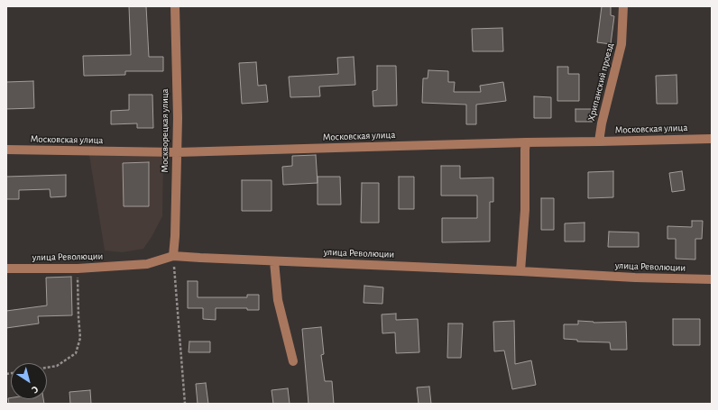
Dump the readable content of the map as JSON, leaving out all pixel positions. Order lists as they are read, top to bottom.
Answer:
{
  "streets": {
    "street": [
      "Хрипанский проезд",
      "Московская улица",
      "Москворецкая улица",
      "улица Революции"
    ]
  },
  "crossings": [
    ["Хрипанский проезд", "Московская улица"],
    ["Московская улица", "Москворецкая улица"],
    ["Москворецкая улица", "улица Революции"]
  ],
  "north": "bottom right"
}
